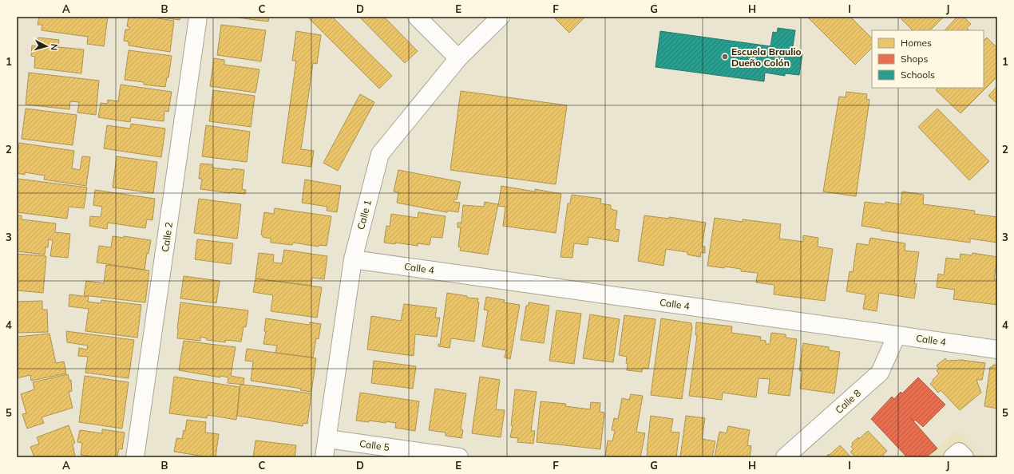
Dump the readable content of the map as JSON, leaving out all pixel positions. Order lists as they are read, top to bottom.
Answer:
{
  "streets": {
    "street": [
      "Calle 1",
      "Calle 2",
      "Calle 4",
      "Calle 8",
      "Calle 5"
    ]
  },
  "crossings": [
    ["Calle 1", "Calle 4"],
    ["Calle 1", "Calle 5"],
    ["Calle 4", "Calle 8"]
  ],
  "places": ["Escuela Braulio Dueño Colón"],
  "legend": ["Homes", "Shops", "Schools"],
  "north": "right",
  "grid": {
    "columns": [
      "A",
      "B",
      "C",
      "D",
      "E",
      "F",
      "G",
      "H",
      "I",
      "J"
    ],
    "rows": [
      "1",
      "2",
      "3",
      "4",
      "5"
    ]
  }
}
